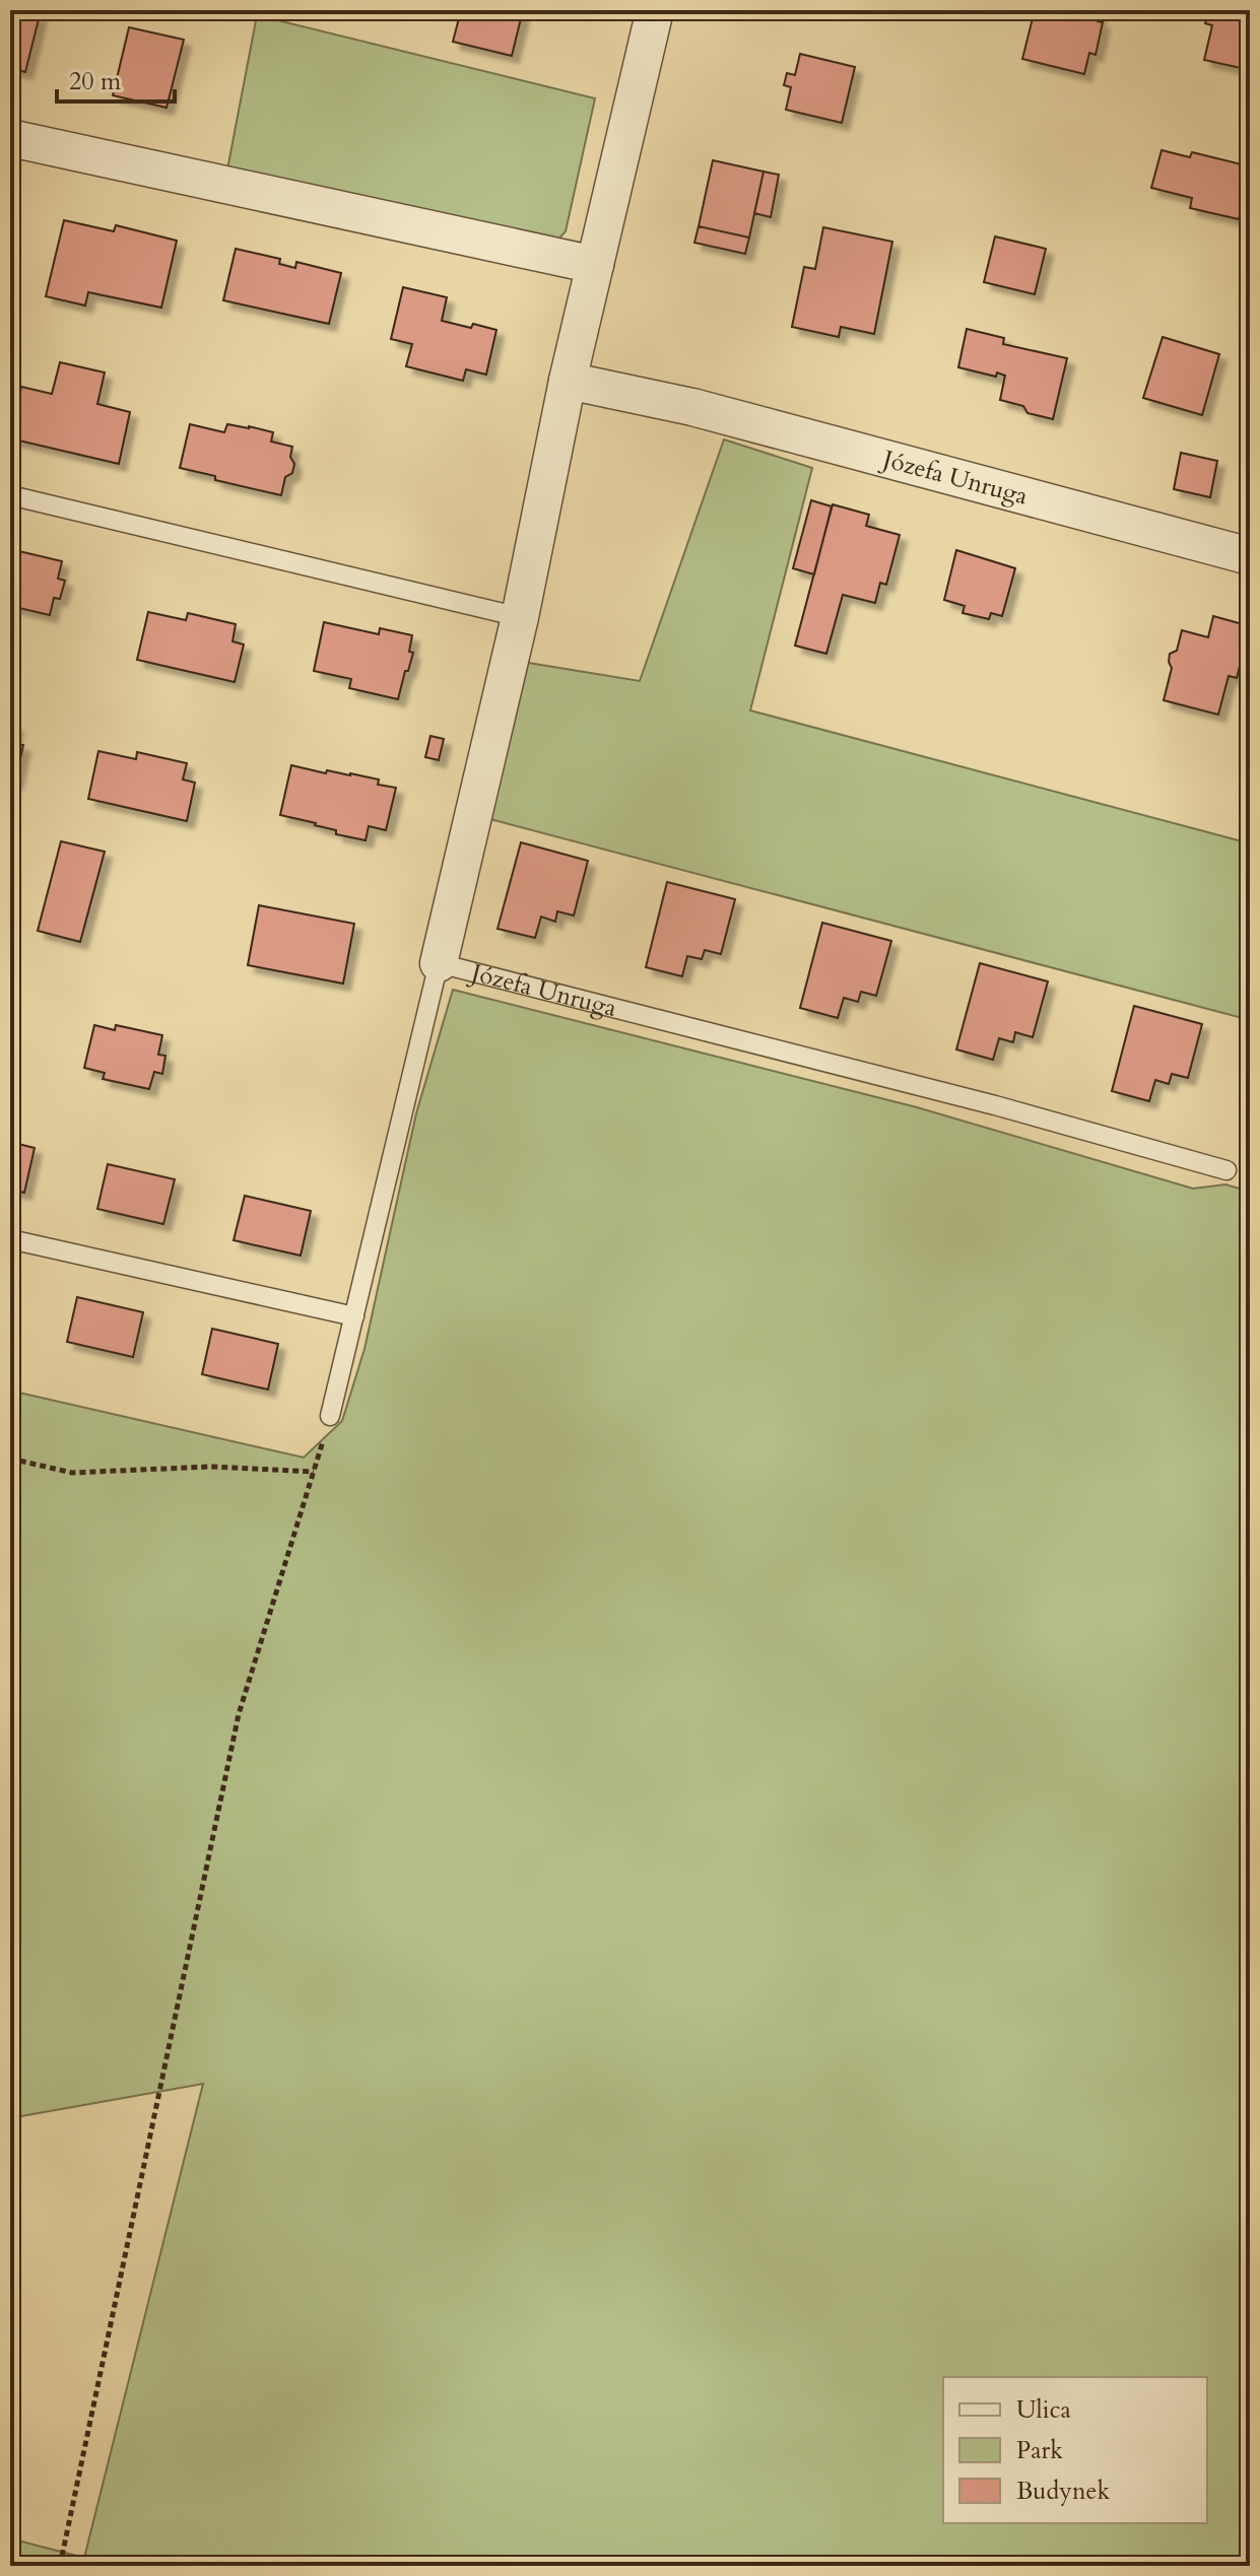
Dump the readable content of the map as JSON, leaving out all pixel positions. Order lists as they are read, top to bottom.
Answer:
{
  "streets": {
    "street": ["Józefa Unruga"]
  },
  "legend": ["Ulica", "Park", "Budynek"],
  "scale_bar": "20 m"
}
